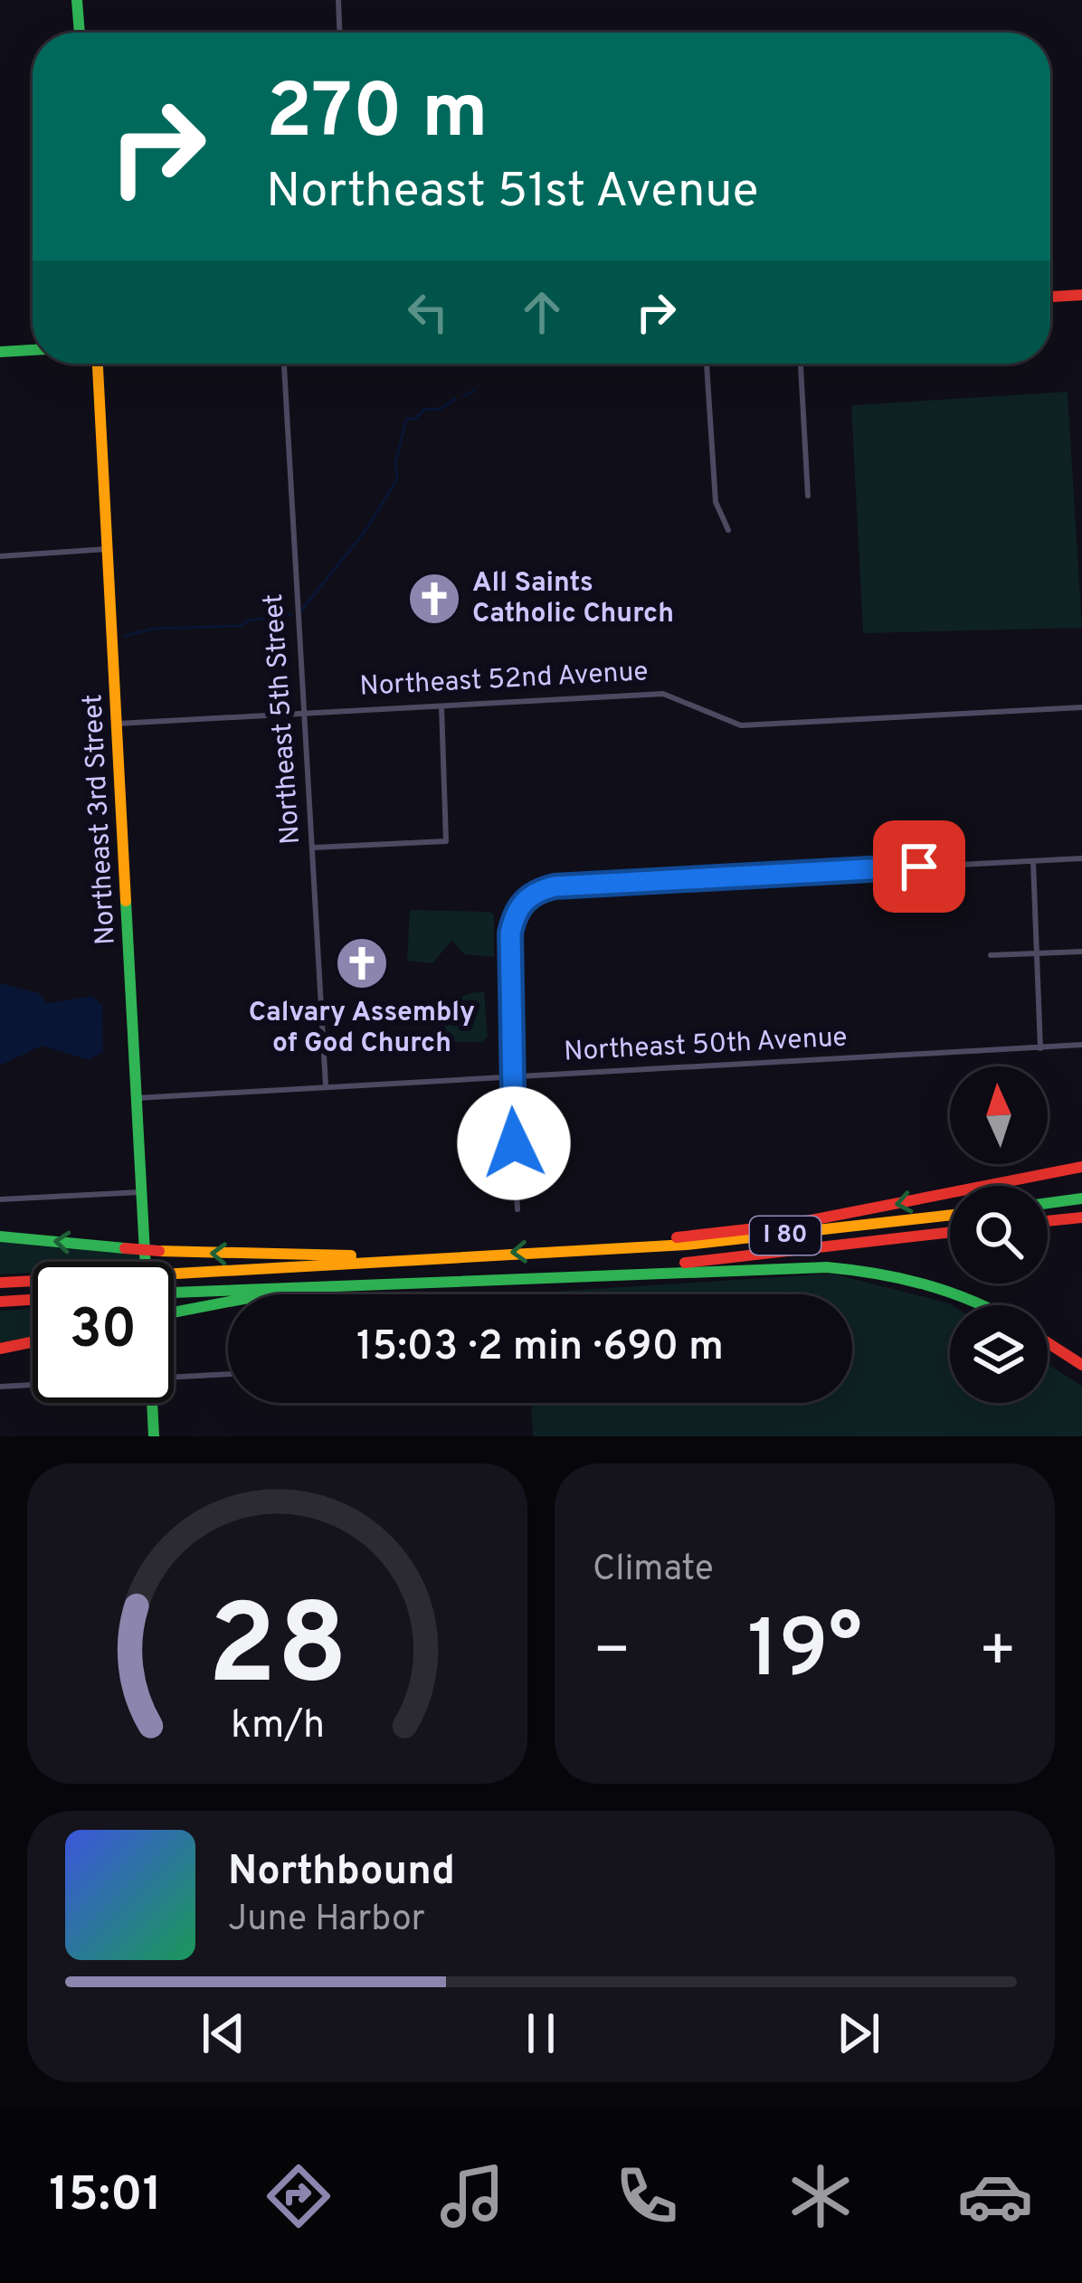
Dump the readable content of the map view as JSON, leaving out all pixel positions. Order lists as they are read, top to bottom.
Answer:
{
  "streets": {
    "main road": ["Northeast 3rd Street", "I 80"],
    "street": ["Northeast 52nd Avenue", "Northeast 5th Street", "Northeast 50th Avenue"]
  },
  "crossings": [
    ["Northeast 52nd Avenue", "Northeast 5th Street"],
    ["Northeast 52nd Avenue", "Northeast 3rd Street"],
    ["Northeast 5th Street", "Northeast 50th Avenue"],
    ["Northeast 3rd Street", "Northeast 50th Avenue"]
  ],
  "places": {
    "church": ["All Saints Catholic Church", "Calvary Assembly of God Church"]
  },
  "north": "top",
  "page": {
    "turn": ["270 m", "Northeast 51st Avenue"],
    "limit": "30",
    "trip": "15:03 · 2 min · 690 m",
    "tile": "Climate",
    "heat": ["−", "19°", "+"],
    "song": ["Northbound", "June Harbor"],
    "tabs": "15:01",
    "gauge": ["28", "km/h"]
  }
}
